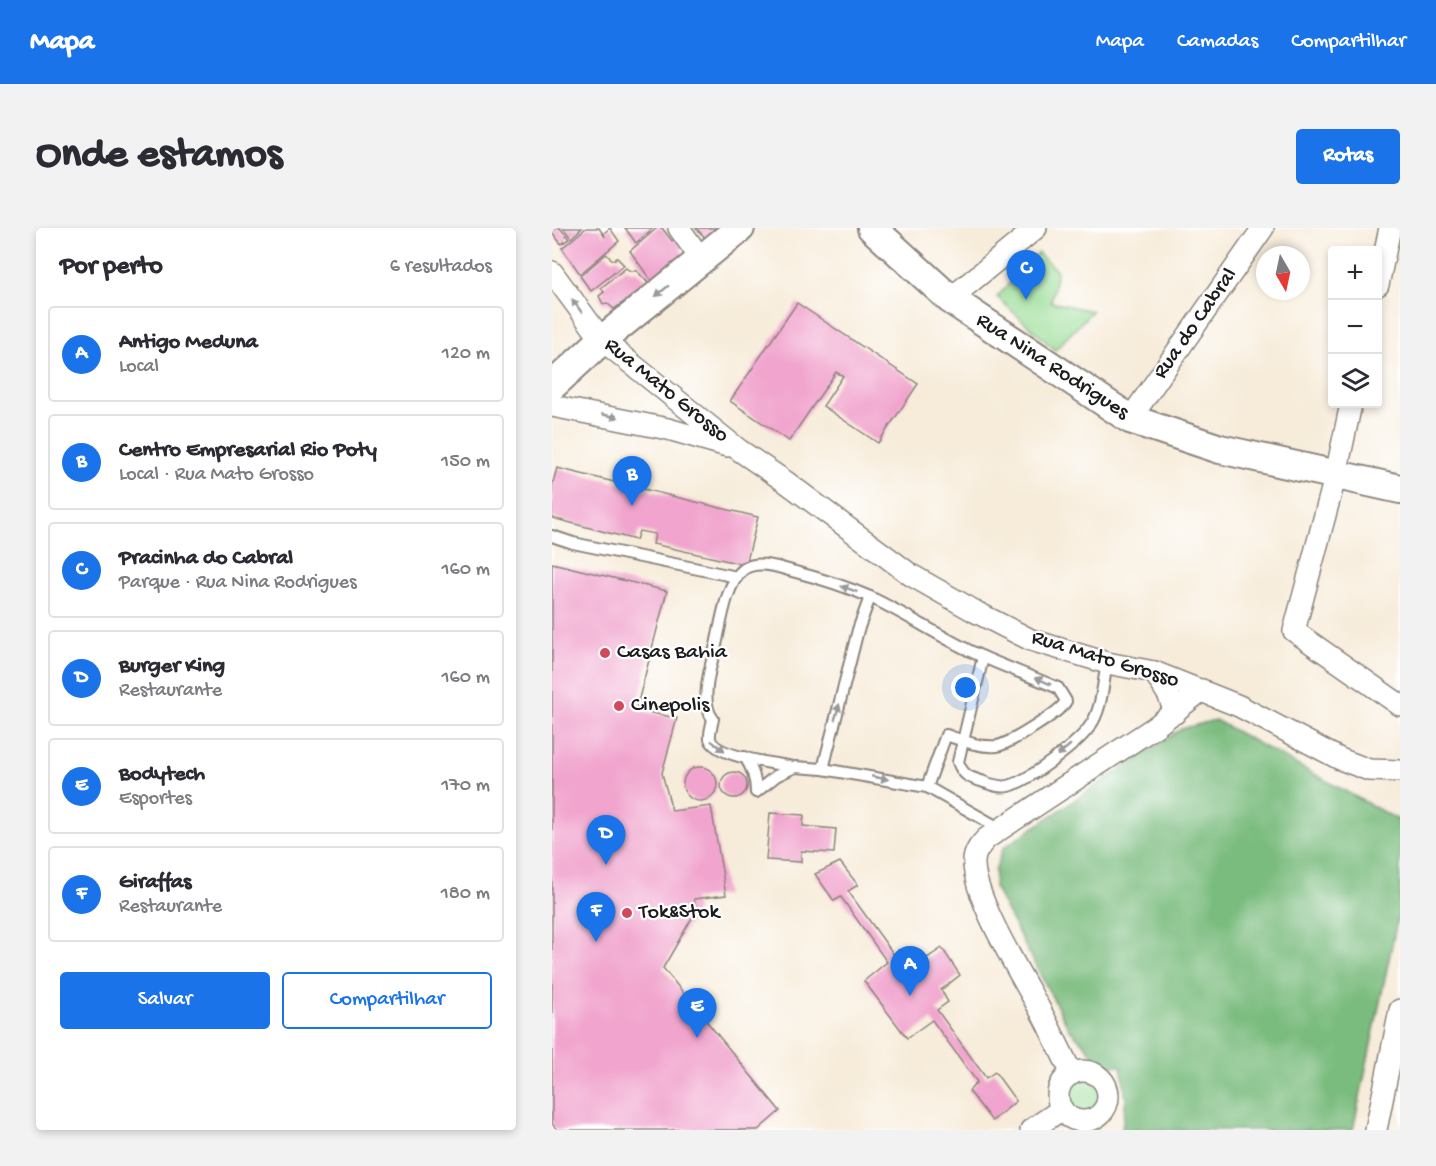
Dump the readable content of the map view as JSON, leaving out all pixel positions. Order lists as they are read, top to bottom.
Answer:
{
  "streets": {
    "street": ["Rua do Cabral", "Rua Nina Rodrigues", "Rua Mato Grosso"]
  },
  "crossings": [
    ["Rua do Cabral", "Rua Nina Rodrigues"]
  ],
  "places": ["Casas Bahia", "Cinepolis", "Tok&Stok"],
  "north": "bottom",
  "page": {
    "header": "Mapa",
    "nav": ["Mapa", "Camadas", "Compartilhar"],
    "buttons": [
      "Rotas",
      ["Salvar", "Compartilhar"]
    ],
    "title": "Onde estamos",
    "heading": ["Por perto", "6 resultados"],
    "map_buttons": ["+", "−"],
    "pins": [
      "C",
      "B",
      "D",
      "F",
      "A",
      "E"
    ],
    "list": [
      {
        "mark": "A",
        "name": "Antigo Meduna",
        "note": "Local",
        "value": "120 m"
      },
      {
        "mark": "B",
        "name": "Centro Empresarial Rio Poty",
        "note": "Local · Rua Mato Grosso",
        "value": "150 m"
      },
      {
        "mark": "C",
        "name": "Pracinha do Cabral",
        "note": "Parque · Rua Nina Rodrigues",
        "value": "160 m"
      },
      {
        "mark": "D",
        "name": "Burger King",
        "note": "Restaurante",
        "value": "160 m"
      },
      {
        "mark": "E",
        "name": "Bodytech",
        "note": "Esportes",
        "value": "170 m"
      },
      {
        "mark": "F",
        "name": "Giraffas",
        "note": "Restaurante",
        "value": "180 m"
      }
    ]
  }
}
